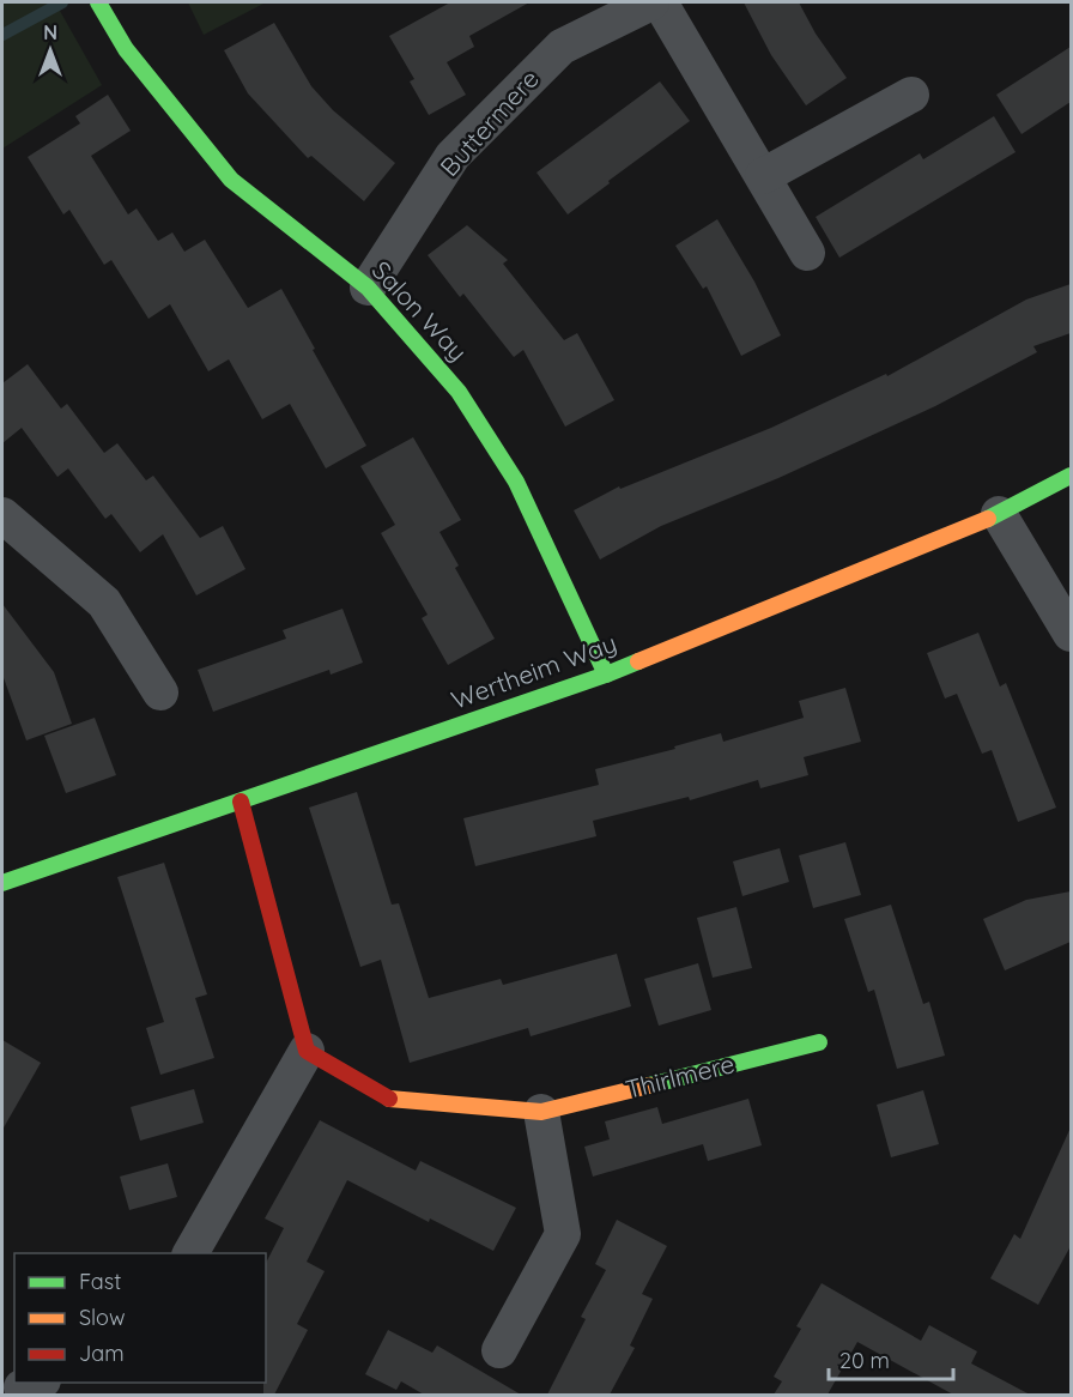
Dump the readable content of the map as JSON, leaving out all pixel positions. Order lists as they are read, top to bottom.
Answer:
{
  "streets": {
    "street": [
      "Buttermere",
      "Salon Way",
      "Wertheim Way",
      "Thirlmere"
    ]
  },
  "crossings": [
    ["Buttermere", "Salon Way"],
    ["Salon Way", "Wertheim Way"]
  ],
  "legend": ["Fast", "Slow", "Jam"],
  "scale_bar": "20 m",
  "north": "top"
}
